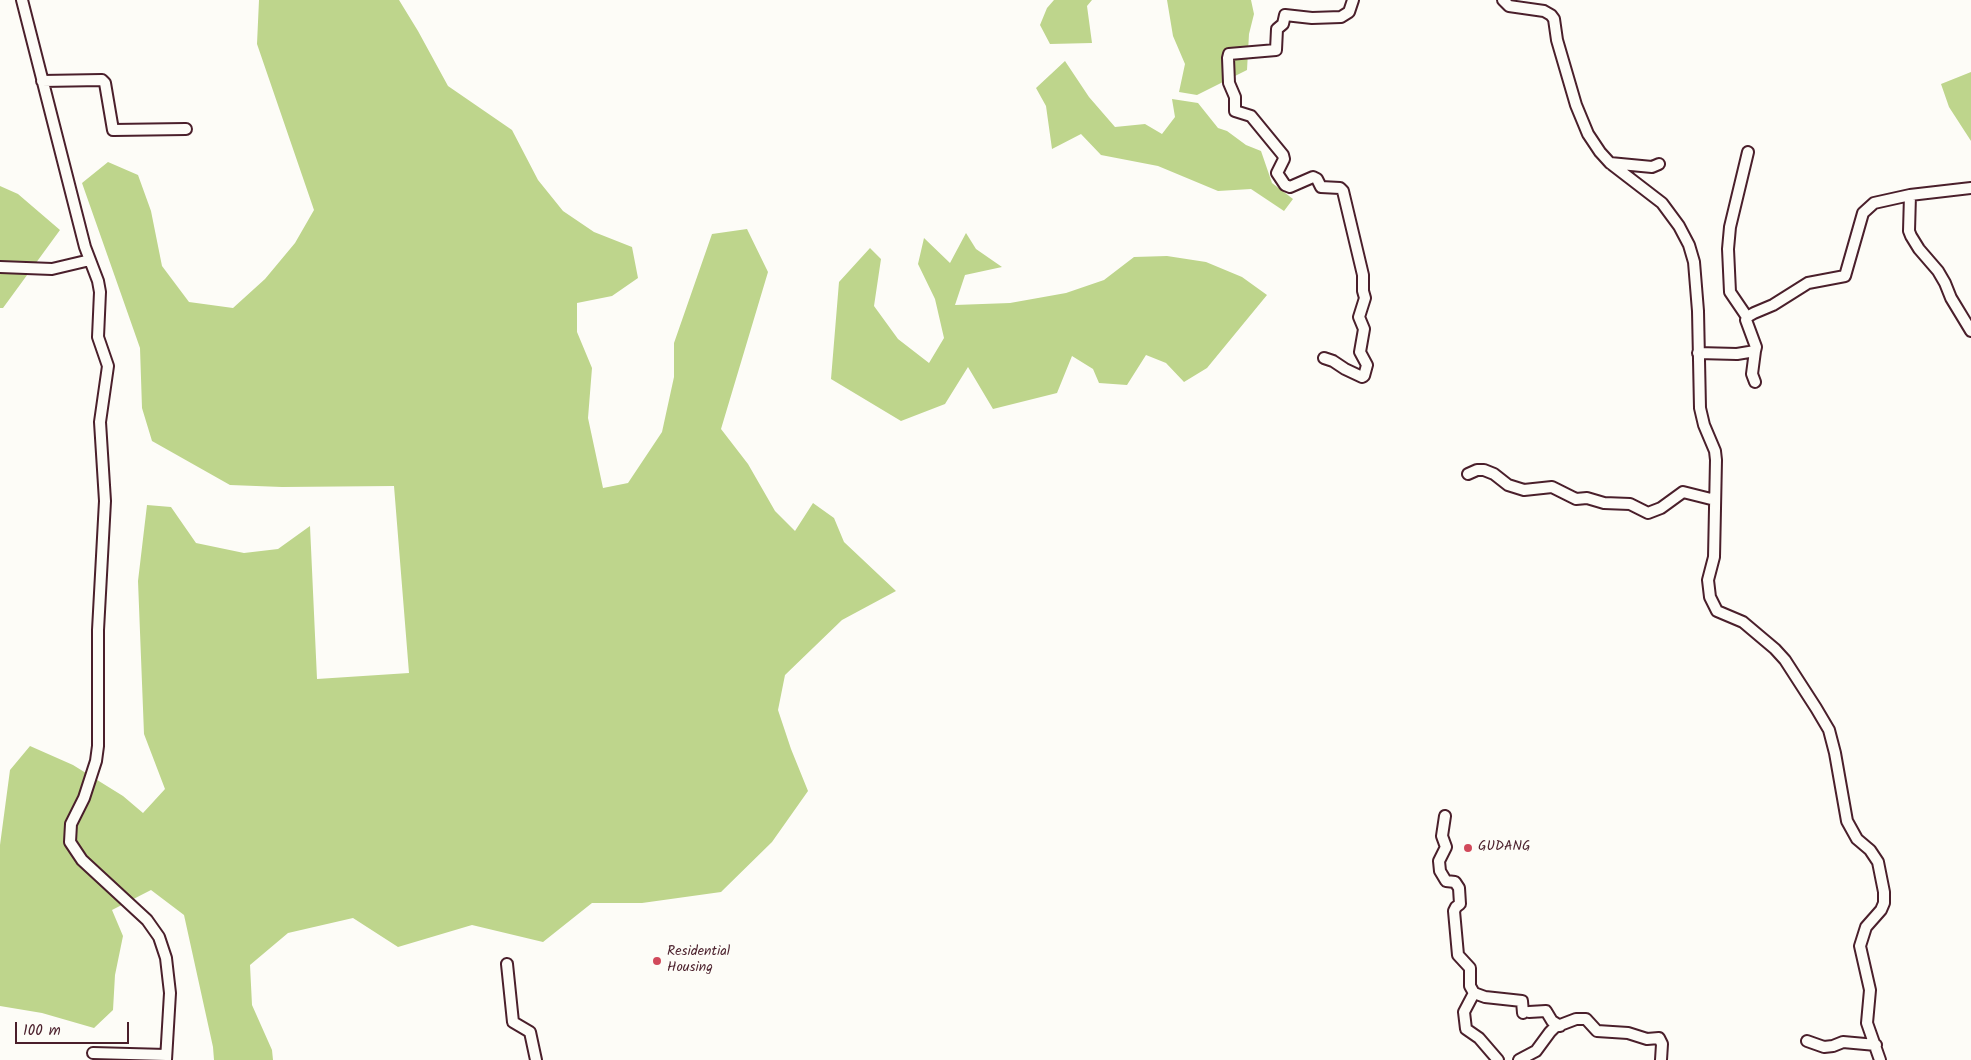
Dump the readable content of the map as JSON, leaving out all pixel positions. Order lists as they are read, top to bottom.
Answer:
{
  "places": ["GUDANG", "Residential Housing"],
  "scale_bar": "100 m"
}
